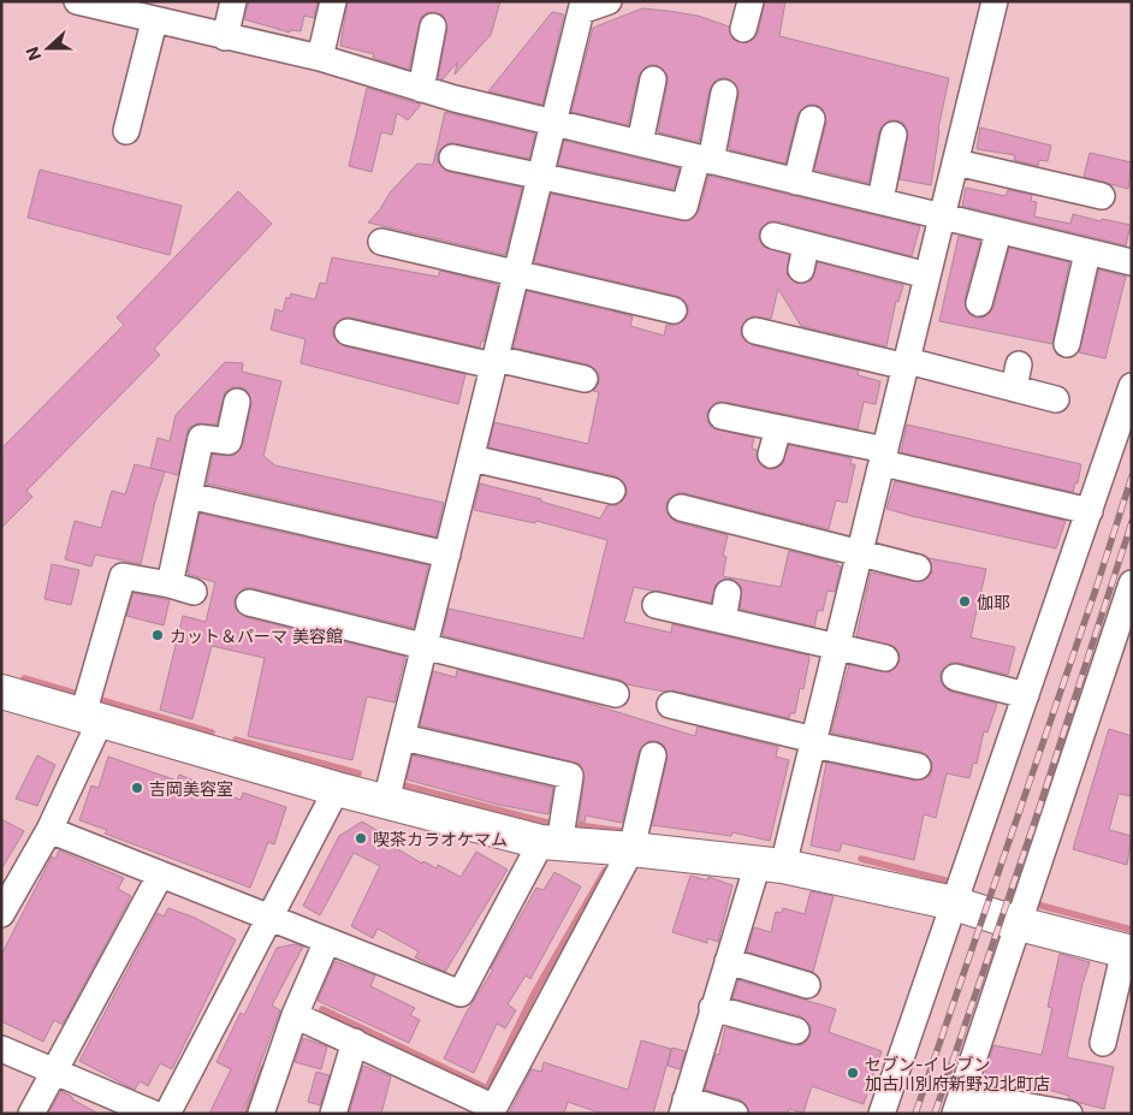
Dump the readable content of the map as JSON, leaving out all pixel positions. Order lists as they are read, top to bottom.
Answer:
{
  "places": [
    "伽耶",
    "カット＆パーマ 美容館",
    "吉岡美容室",
    "喫茶カラオケマム",
    "セブン-イレブン 加古川別府新野辺北町店"
  ],
  "north": "left"
}
